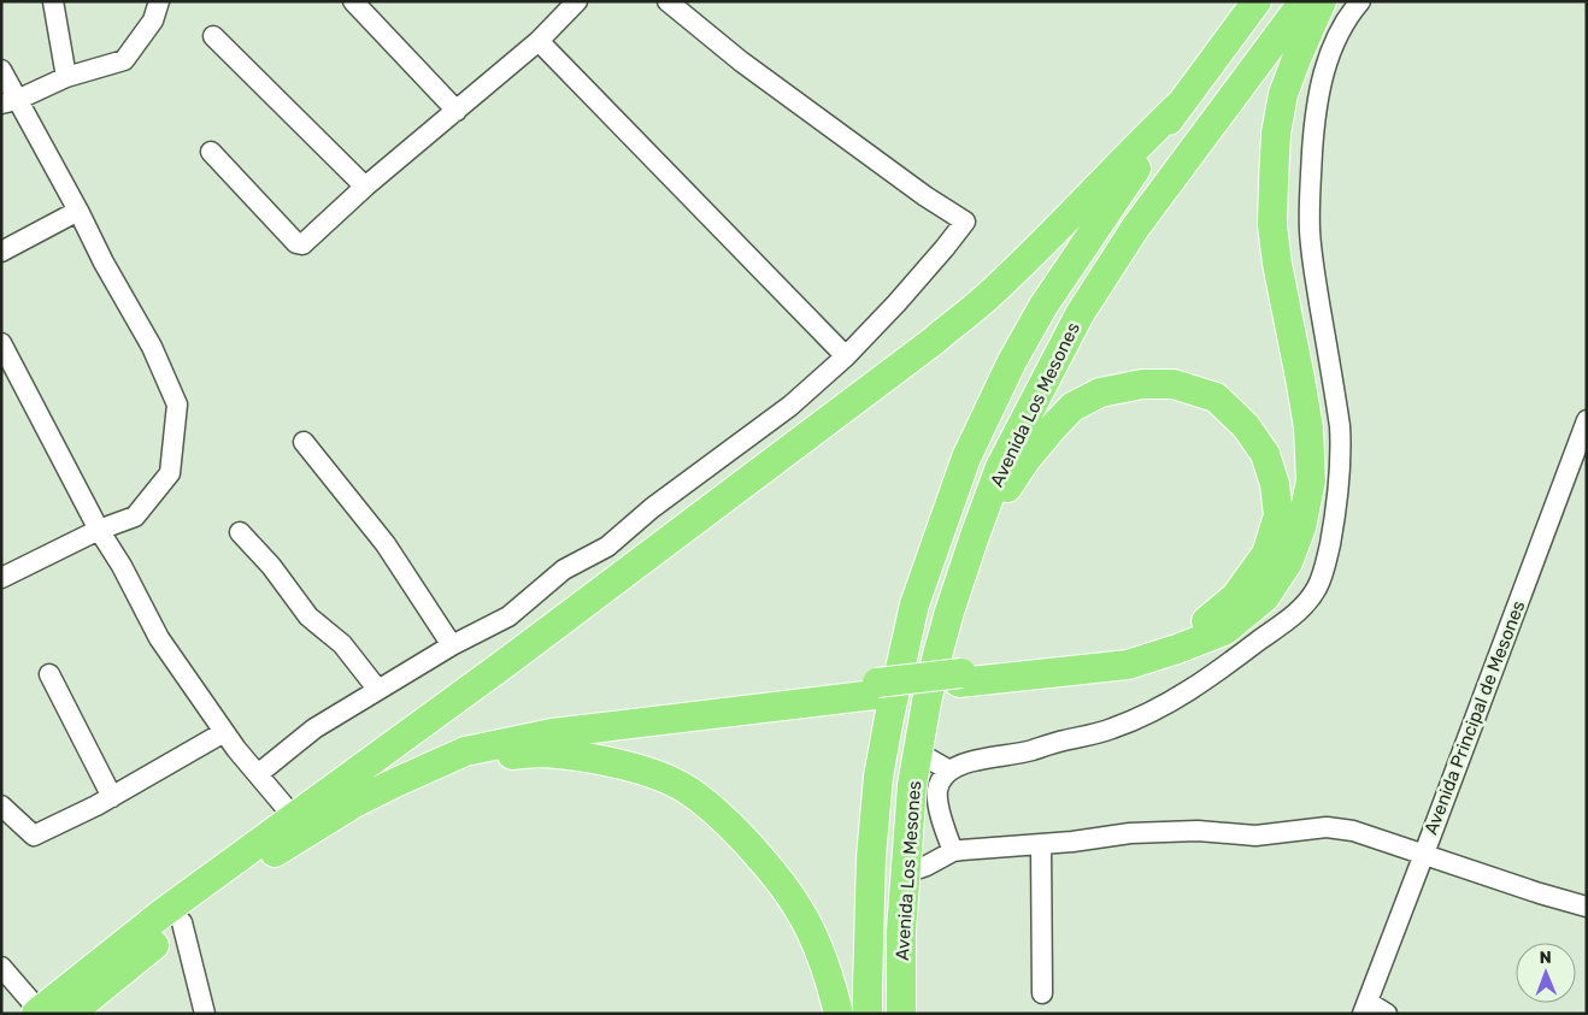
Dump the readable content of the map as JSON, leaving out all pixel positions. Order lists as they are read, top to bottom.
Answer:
{
  "streets": {
    "highway": ["Avenida Los Mesones"],
    "street": ["Avenida Principal de Mesones"]
  },
  "north": "top"
}
